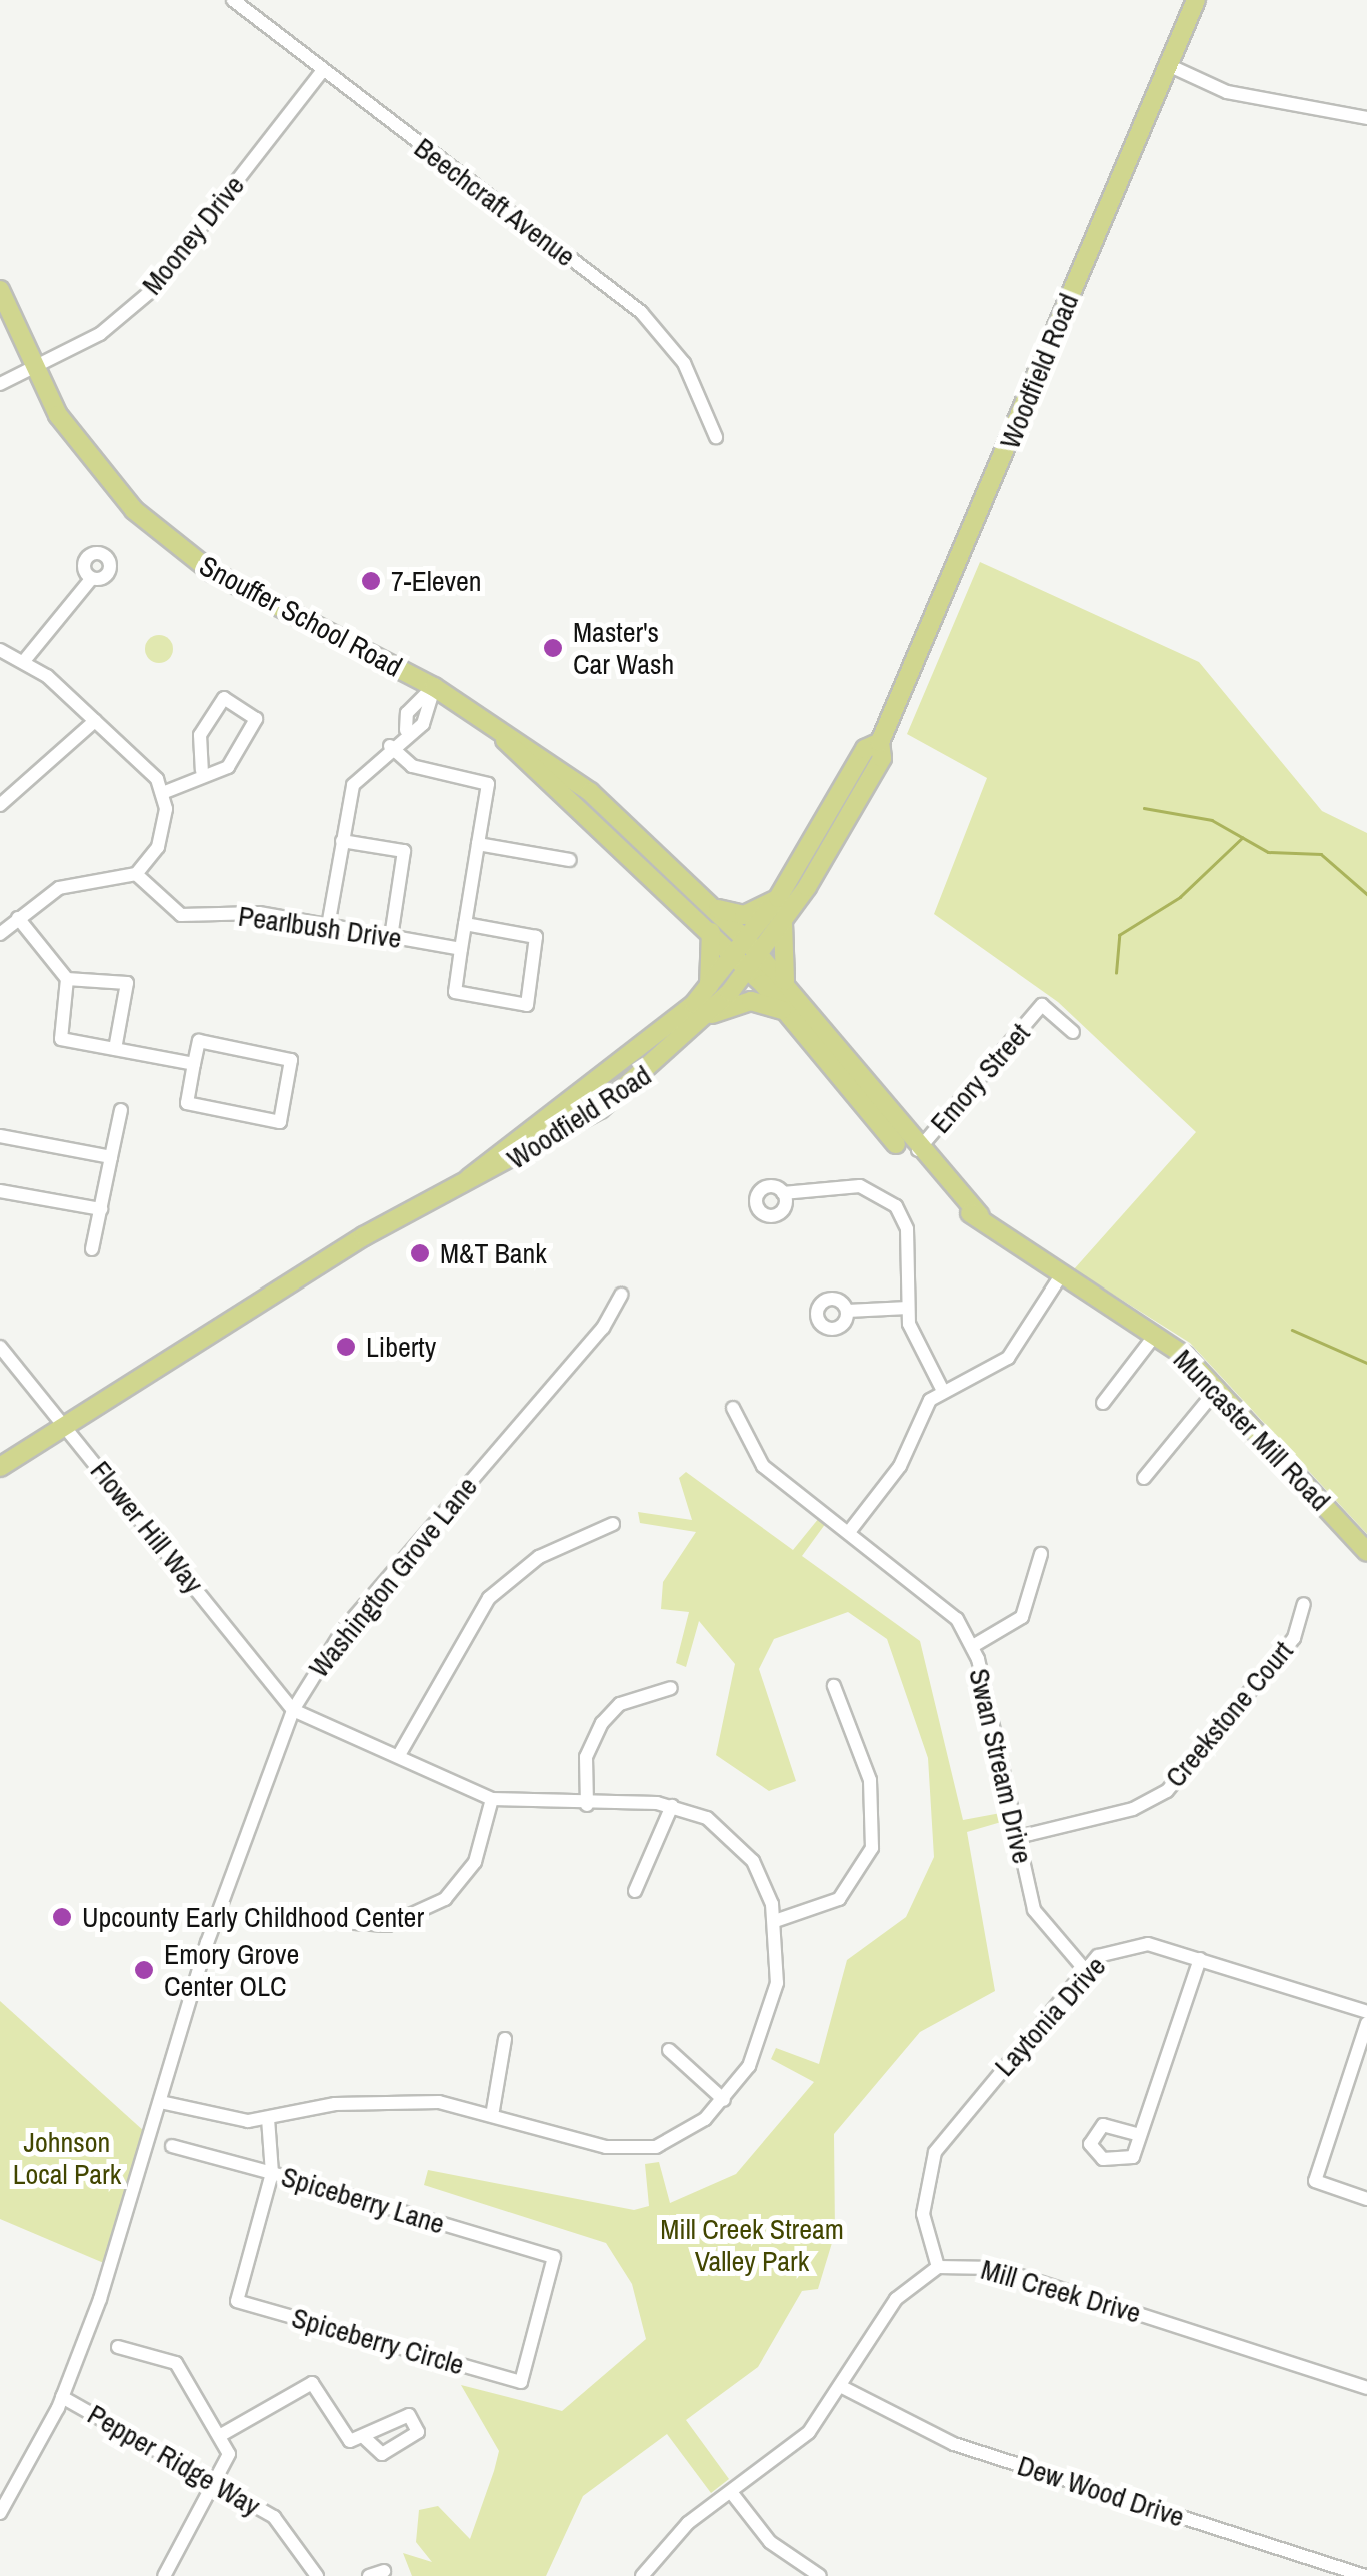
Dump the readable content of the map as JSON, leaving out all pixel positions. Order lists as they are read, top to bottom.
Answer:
{
  "streets": {
    "main road": ["Woodfield Road", "Snouffer School Road", "Muncaster Mill Road"],
    "street": [
      "Beechcraft Avenue",
      "Mooney Drive",
      "Pearlbush Drive",
      "Emory Street",
      "Flower Hill Way",
      "Washington Grove Lane",
      "Creekstone Court",
      "Swan Stream Drive",
      "Laytonia Drive",
      "Spiceberry Lane",
      "Mill Creek Drive",
      "Spiceberry Circle",
      "Pepper Ridge Way",
      "Dew Wood Drive"
    ]
  },
  "crossings": [
    ["Beechcraft Avenue", "Mooney Drive"],
    ["Mooney Drive", "Snouffer School Road"],
    ["Woodfield Road", "Snouffer School Road"],
    ["Woodfield Road", "Muncaster Mill Road"],
    ["Woodfield Road", "Flower Hill Way"],
    ["Snouffer School Road", "Muncaster Mill Road"],
    ["Emory Street", "Muncaster Mill Road"],
    ["Flower Hill Way", "Washington Grove Lane"],
    ["Washington Grove Lane", "Pepper Ridge Way"],
    ["Creekstone Court", "Swan Stream Drive"],
    ["Swan Stream Drive", "Laytonia Drive"],
    ["Laytonia Drive", "Mill Creek Drive"],
    ["Spiceberry Lane", "Spiceberry Circle"]
  ],
  "parks": ["Johnson Local Park", "Mill Creek Stream Valley Park"],
  "places": [
    "7-Eleven",
    "Master's Car Wash",
    "M&T Bank",
    "Liberty",
    "Upcounty Early Childhood Center",
    "Emory Grove Center OLC"
  ]
}
